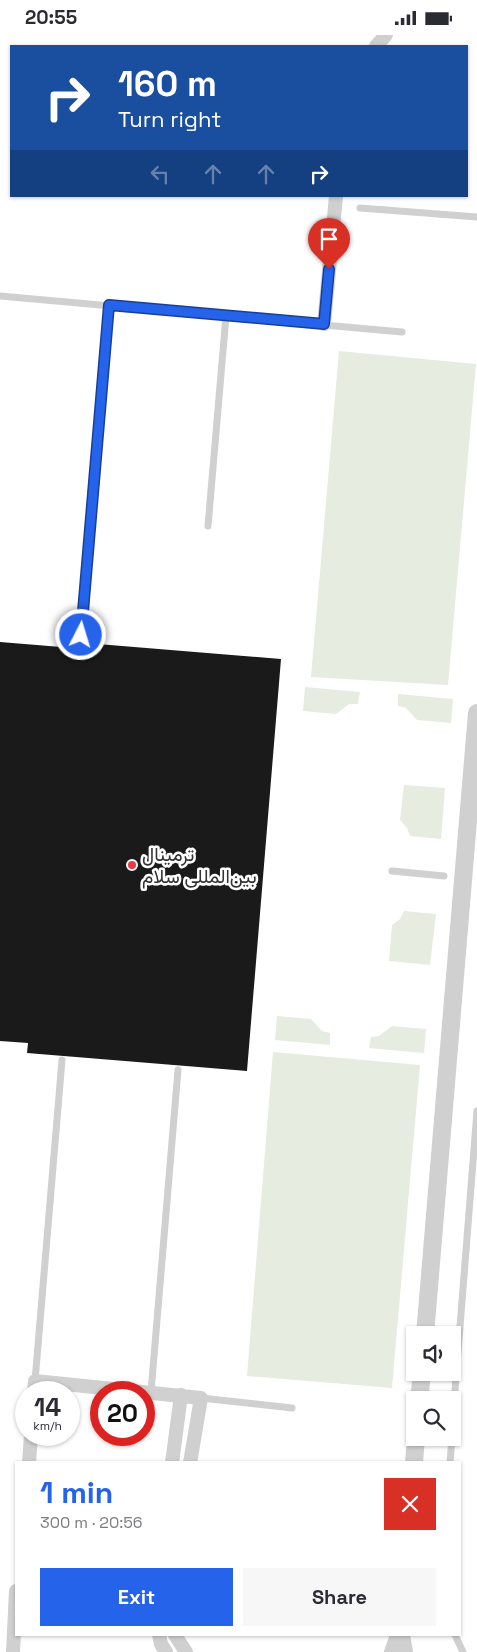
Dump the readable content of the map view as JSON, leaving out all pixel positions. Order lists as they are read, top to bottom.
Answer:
{
  "places": ["ترمینال بین‌المللی سلام"],
  "page": {
    "status": "20:55",
    "turn": ["160 m", "Turn right"],
    "speed": "14 km/h",
    "limit": "20",
    "heading": ["1 min", "300 m · 20:56"],
    "buttons": ["Exit", "Share"]
  }
}
